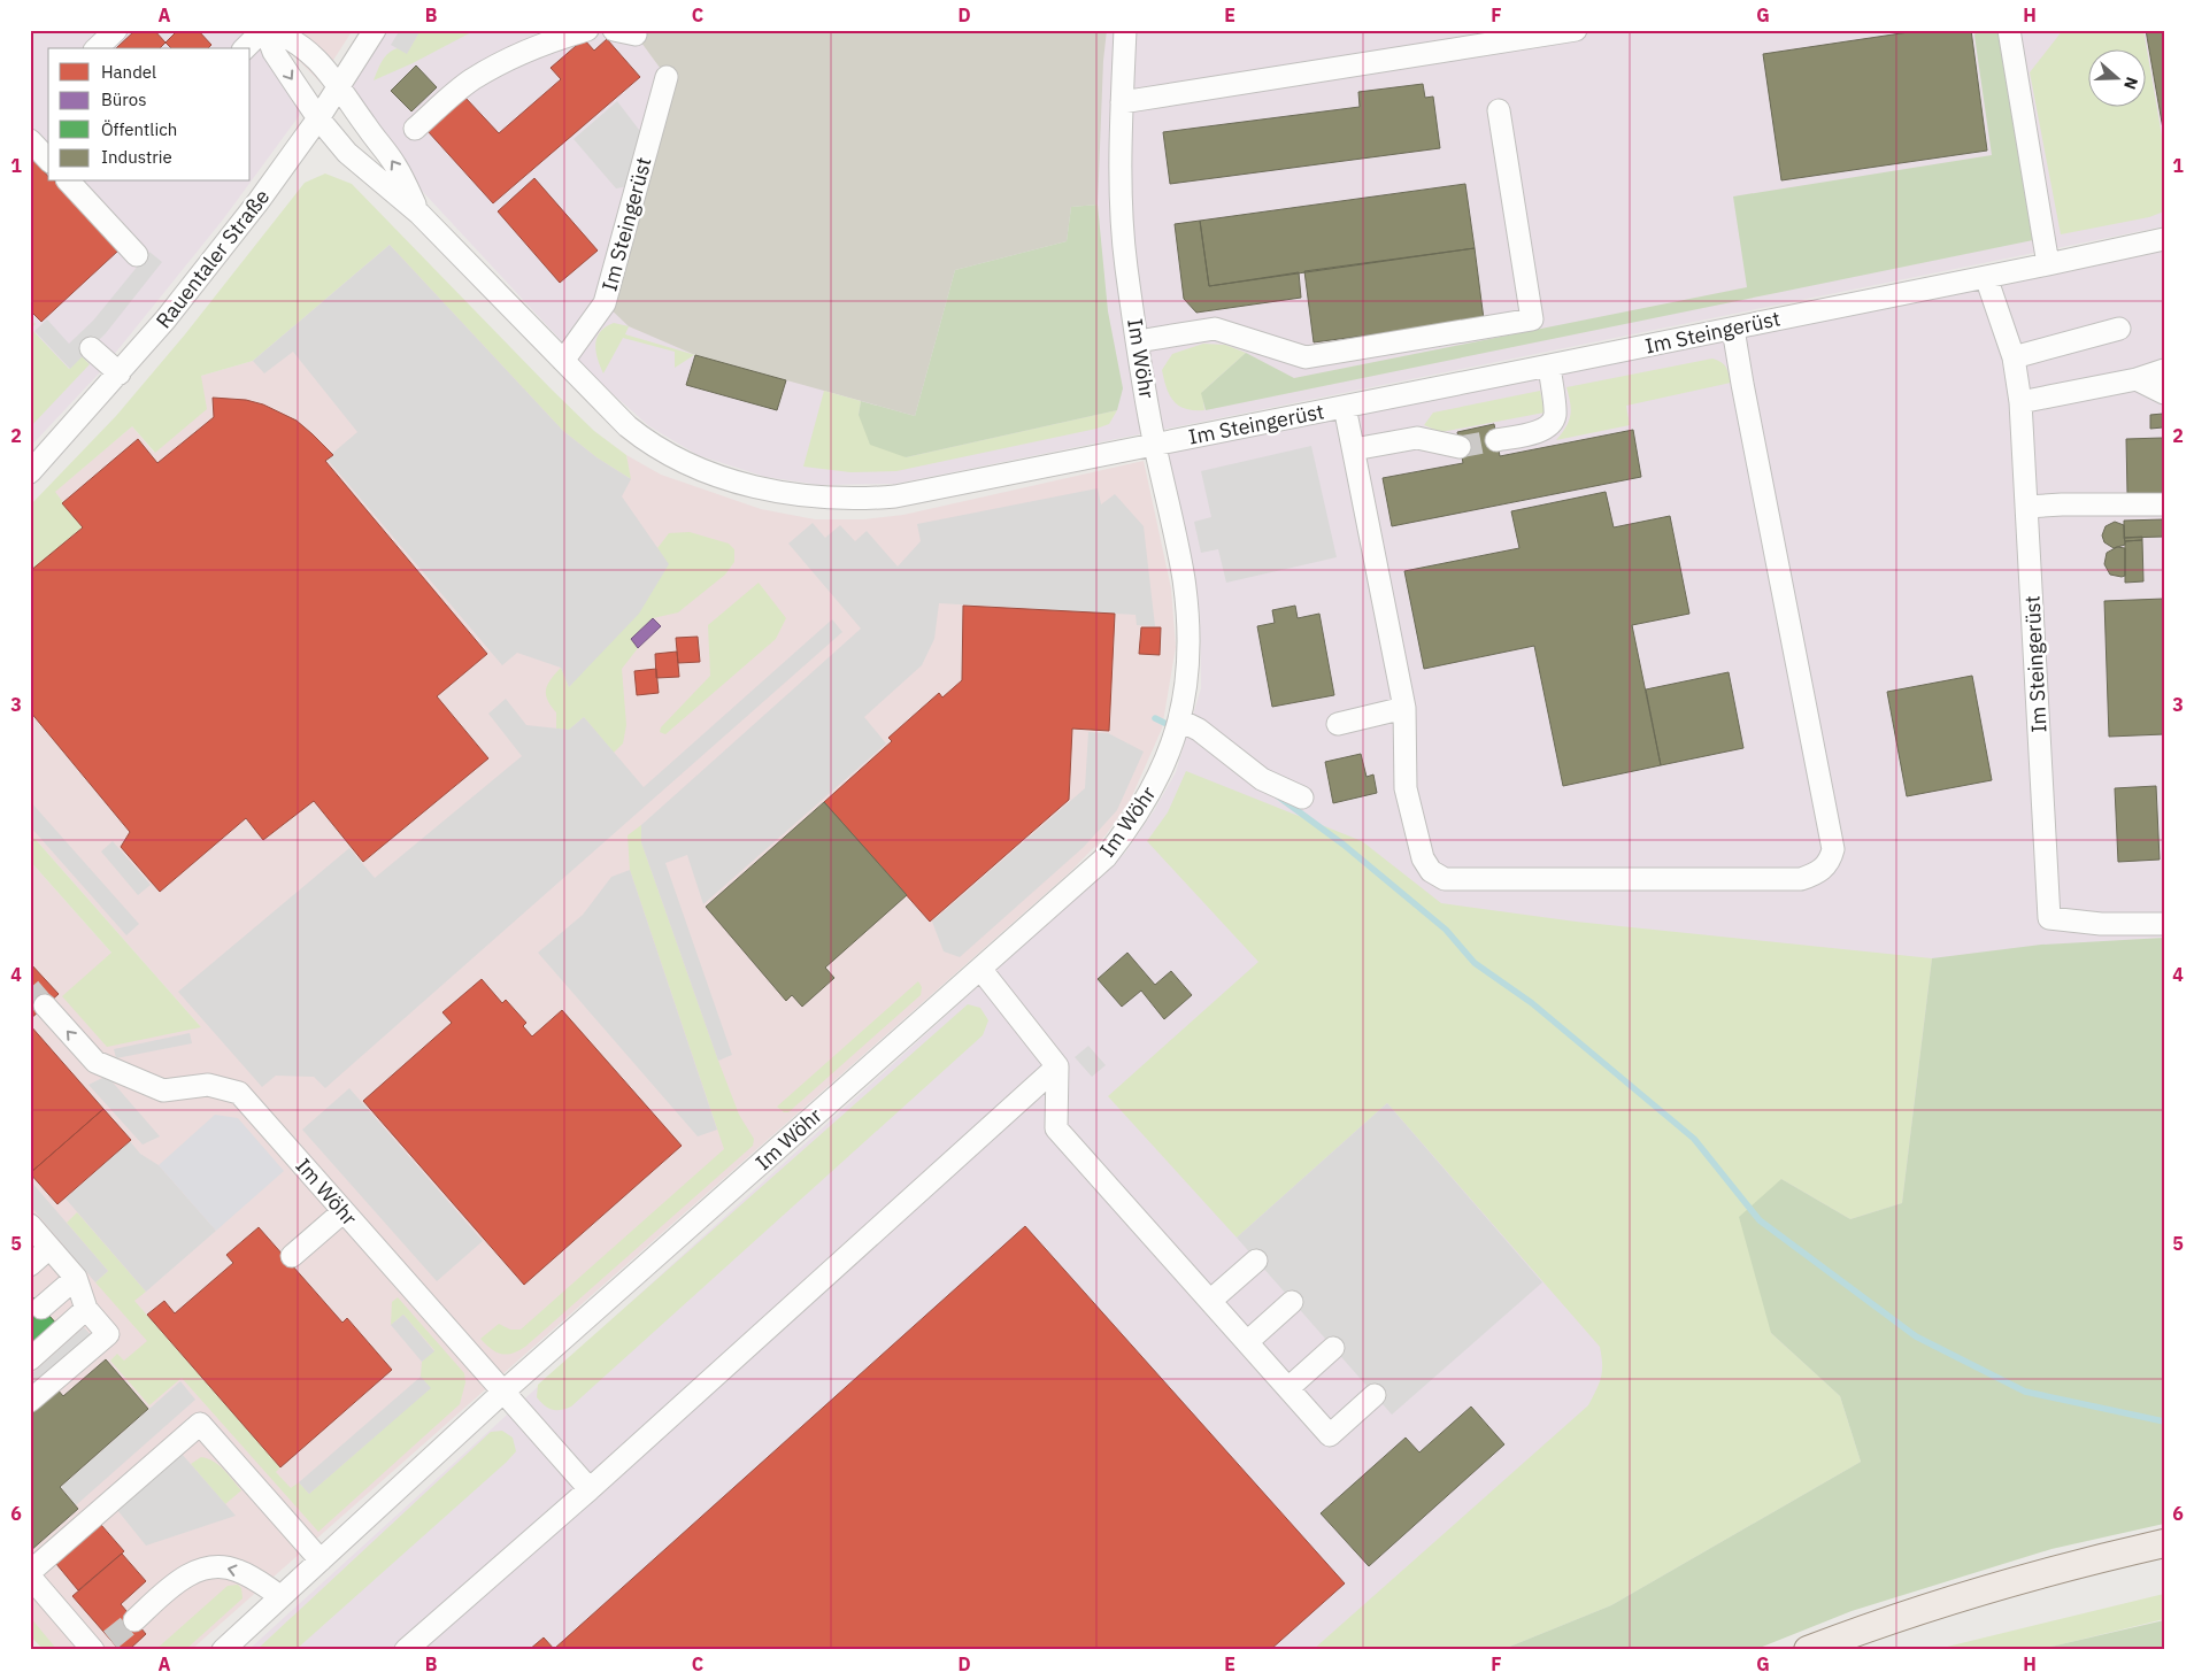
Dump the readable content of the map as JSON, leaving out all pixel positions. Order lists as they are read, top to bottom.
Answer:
{
  "streets": {
    "street": ["Im Steingerüst", "Rauentaler Straße", "Im Wöhr"]
  },
  "crossings": [
    ["Im Steingerüst", "Rauentaler Straße"],
    ["Im Steingerüst", "Im Wöhr"]
  ],
  "legend": [
    "Handel",
    "Büros",
    "Öffentlich",
    "Industrie"
  ],
  "north": "right",
  "grid": {
    "columns": [
      "A",
      "B",
      "C",
      "D",
      "E",
      "F",
      "G",
      "H"
    ],
    "rows": [
      "1",
      "2",
      "3",
      "4",
      "5",
      "6"
    ]
  }
}
